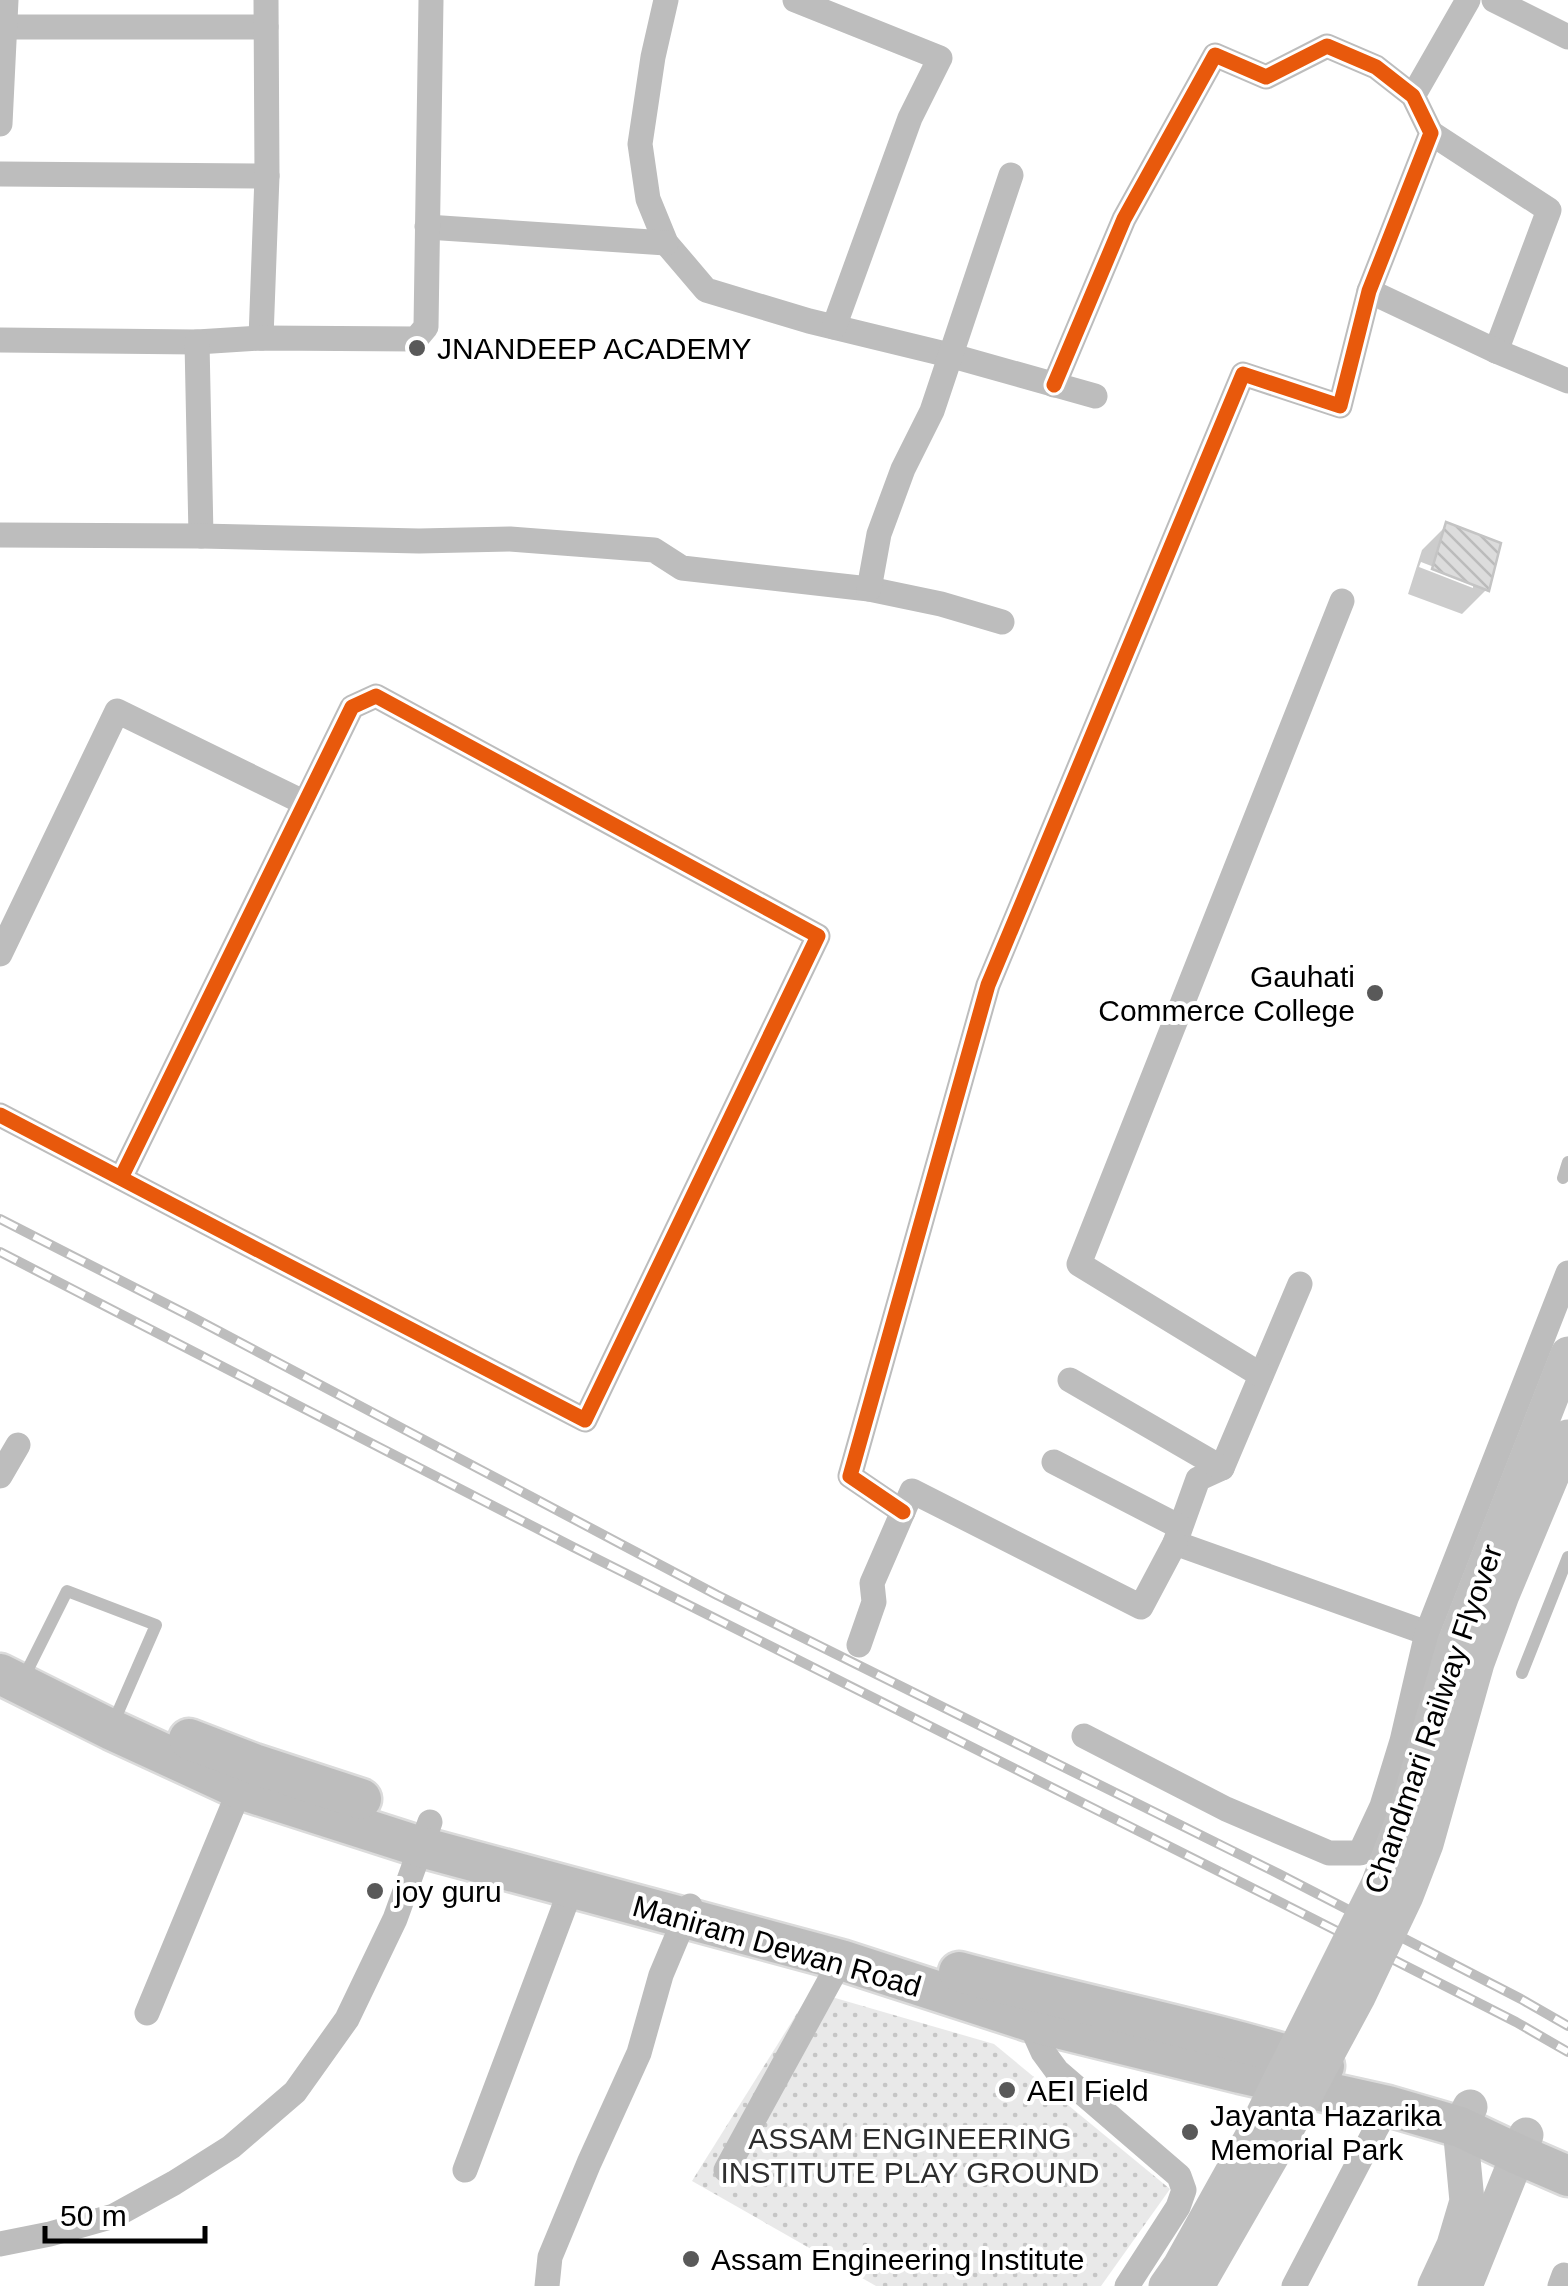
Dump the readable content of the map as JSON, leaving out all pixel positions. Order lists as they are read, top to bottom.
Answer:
{
  "streets": {
    "main road": ["Chandmari Railway Flyover", "Maniram Dewan Road"]
  },
  "parks": ["ASSAM ENGINEERING INSTITUTE PLAY GROUND"],
  "places": [
    "JNANDEEP ACADEMY",
    "Gauhati Commerce College",
    "joy guru",
    "AEI Field",
    "Jayanta Hazarika Memorial Park",
    "Assam Engineering Institute"
  ],
  "scale_bar": "50 m"
}
